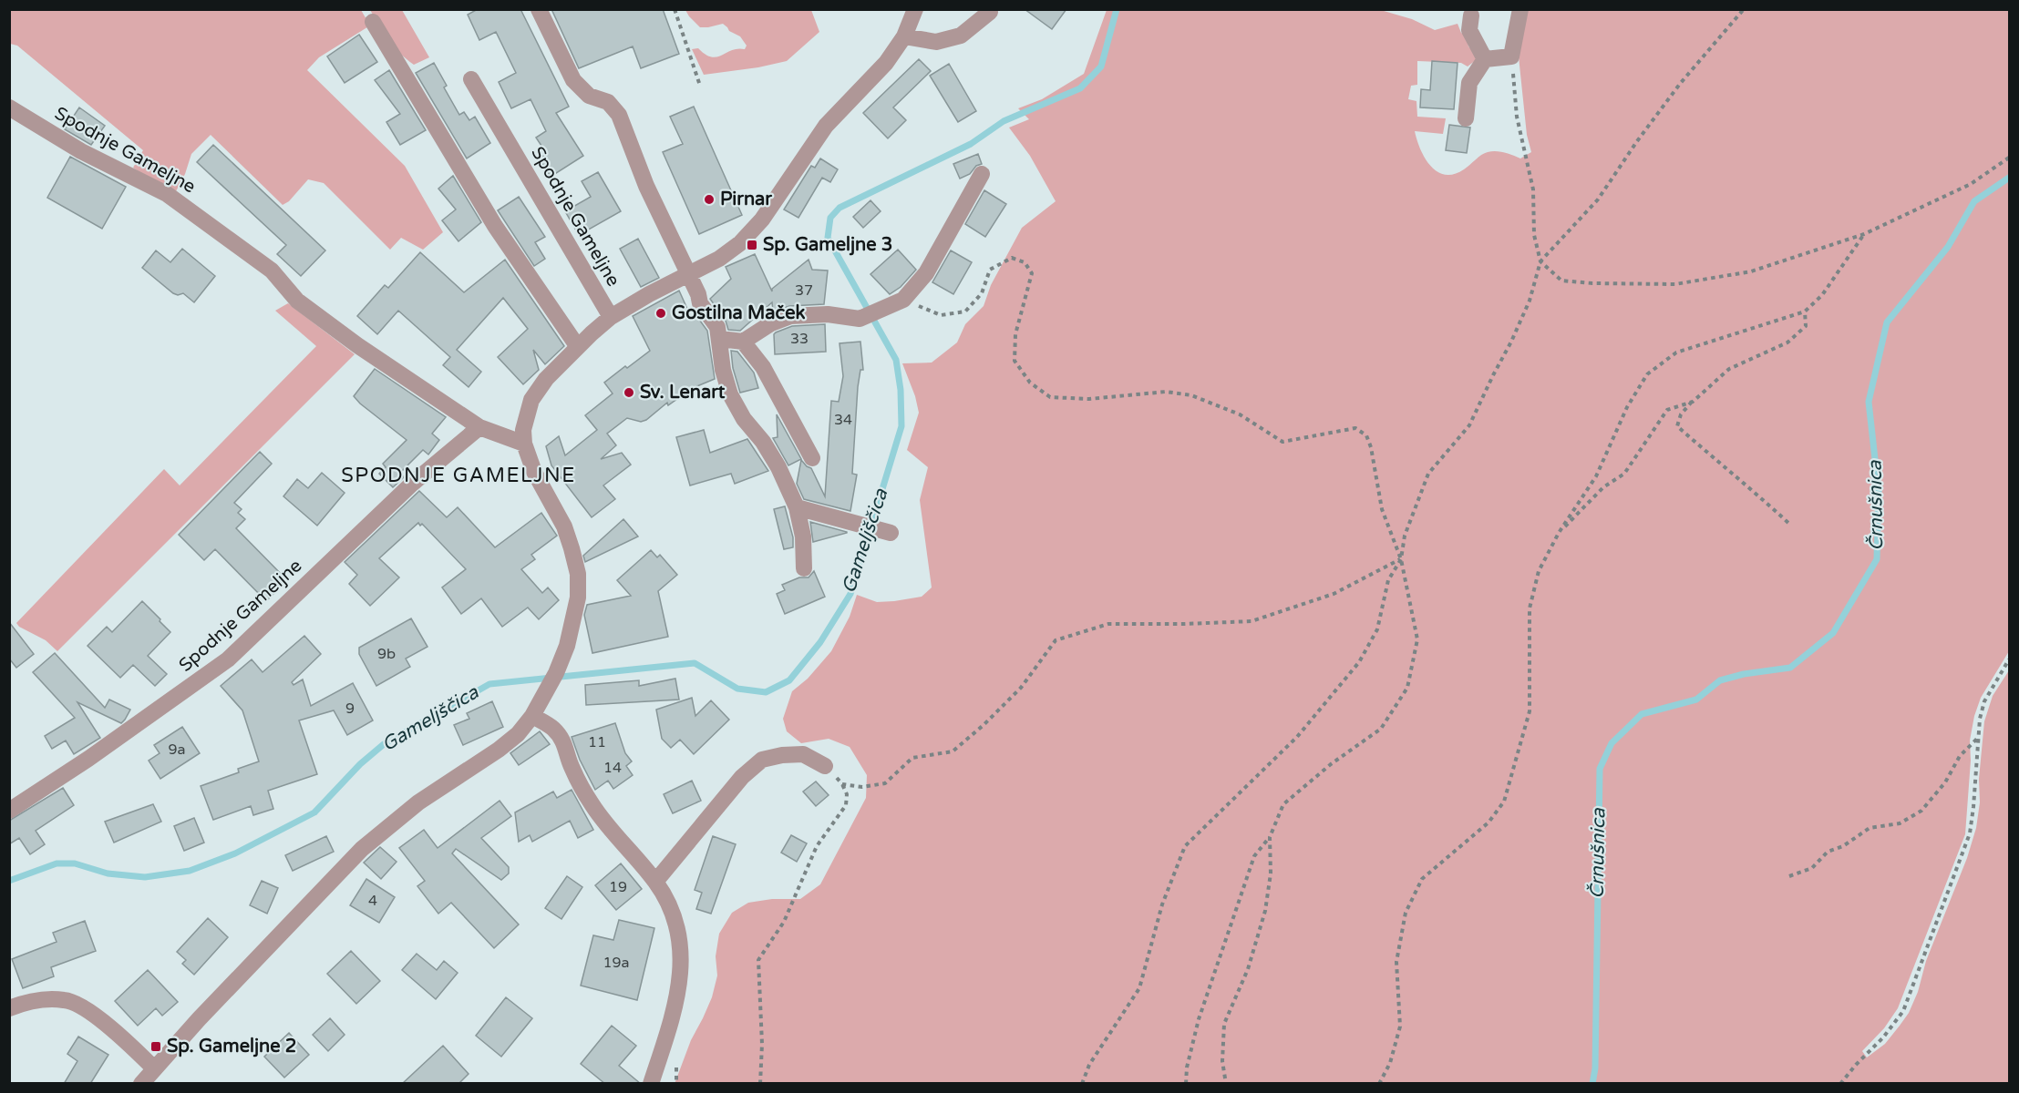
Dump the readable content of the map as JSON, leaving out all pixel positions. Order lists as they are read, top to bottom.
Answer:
{
  "streets": {
    "street": ["Spodnje Gameljne"]
  },
  "districts": ["SPODNJE GAMELJNE"],
  "water": ["Črnušnica", "Gameljščica"],
  "places": {
    "other": ["Pirnar", "Gostilna Maček", "Sv. Lenart"],
    "transit": ["Sp. Gameljne 3", "Sp. Gameljne 2"]
  },
  "house_numbers": [
    "37",
    "33",
    "34",
    "9b",
    "9",
    "11",
    "9a",
    "14",
    "19",
    "4",
    "19a"
  ]
}
